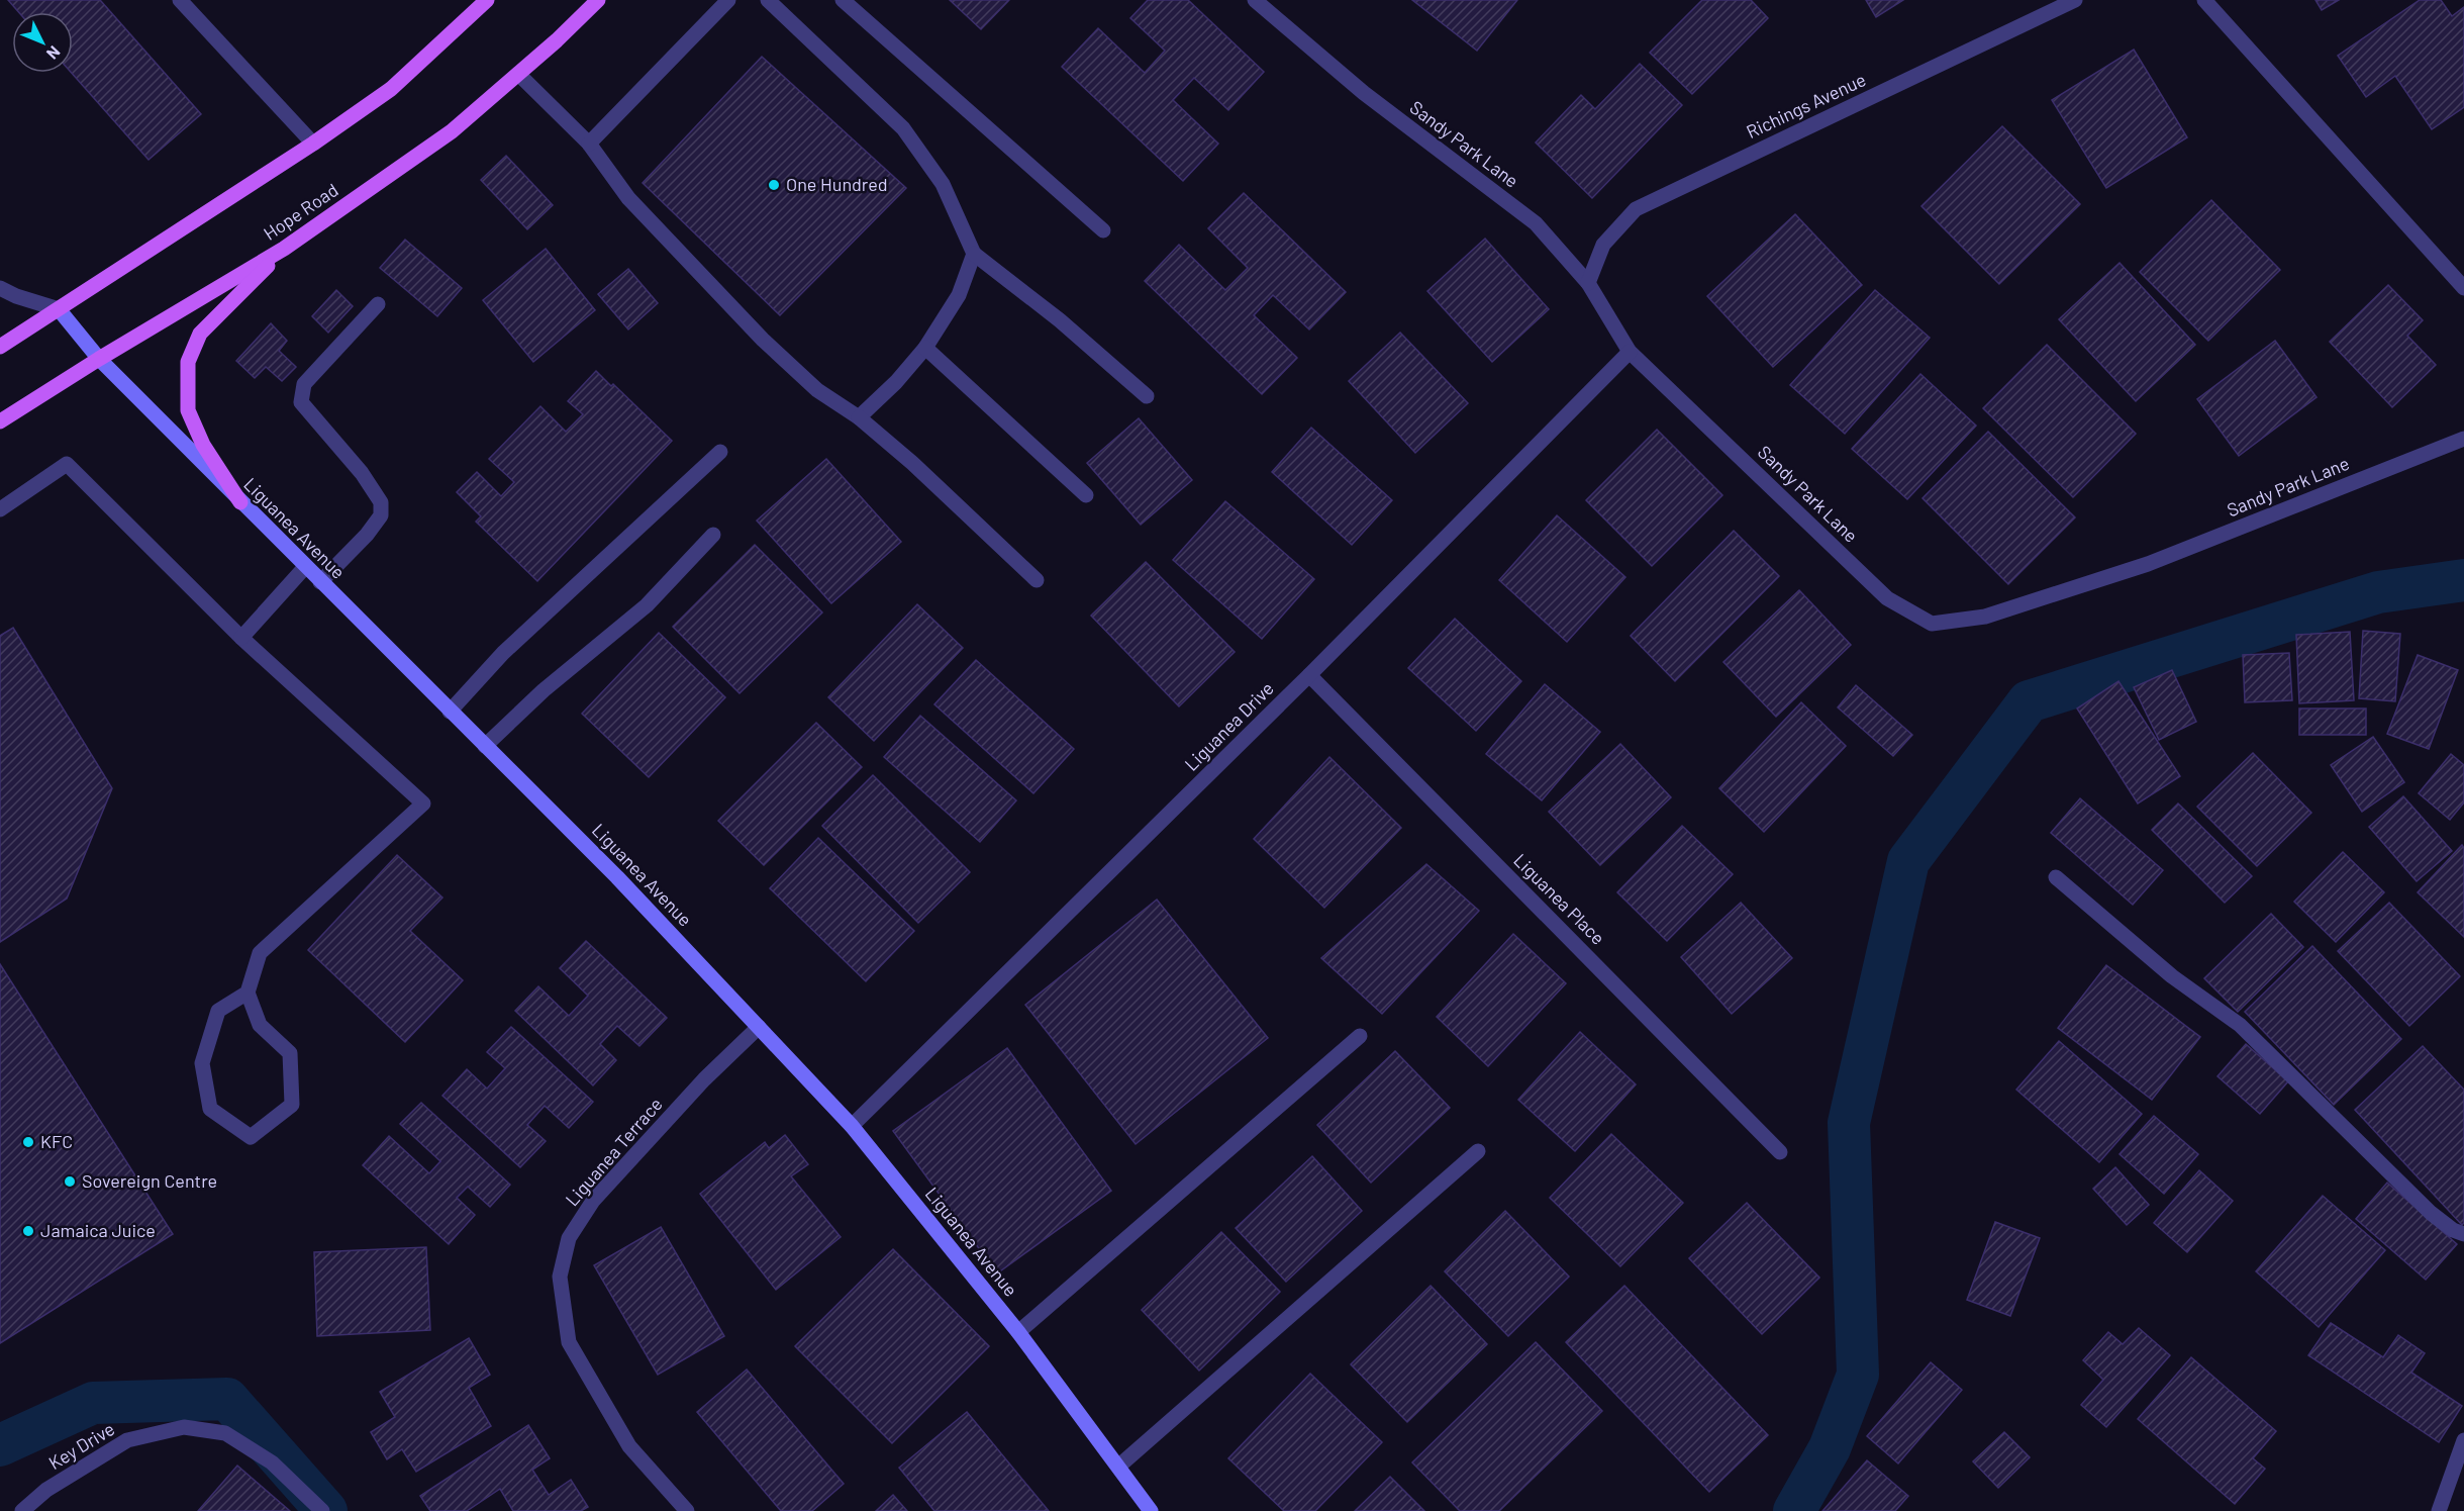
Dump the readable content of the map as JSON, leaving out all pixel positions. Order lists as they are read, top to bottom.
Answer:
{
  "streets": {
    "main road": ["Hope Road", "Liguanea Avenue"],
    "street": [
      "Richings Avenue",
      "Sandy Park Lane",
      "Liguanea Drive",
      "Liguanea Place",
      "Liguanea Terrace",
      "Key Drive"
    ]
  },
  "crossings": [
    ["Richings Avenue", "Sandy Park Lane"],
    ["Sandy Park Lane", "Liguanea Drive"],
    ["Hope Road", "Liguanea Avenue"],
    ["Liguanea Avenue", "Liguanea Drive"],
    ["Liguanea Avenue", "Liguanea Terrace"],
    ["Liguanea Drive", "Liguanea Place"]
  ],
  "places": [
    "One Hundred",
    "KFC",
    "Sovereign Centre",
    "Jamaica Juice"
  ],
  "north": "bottom right"
}
